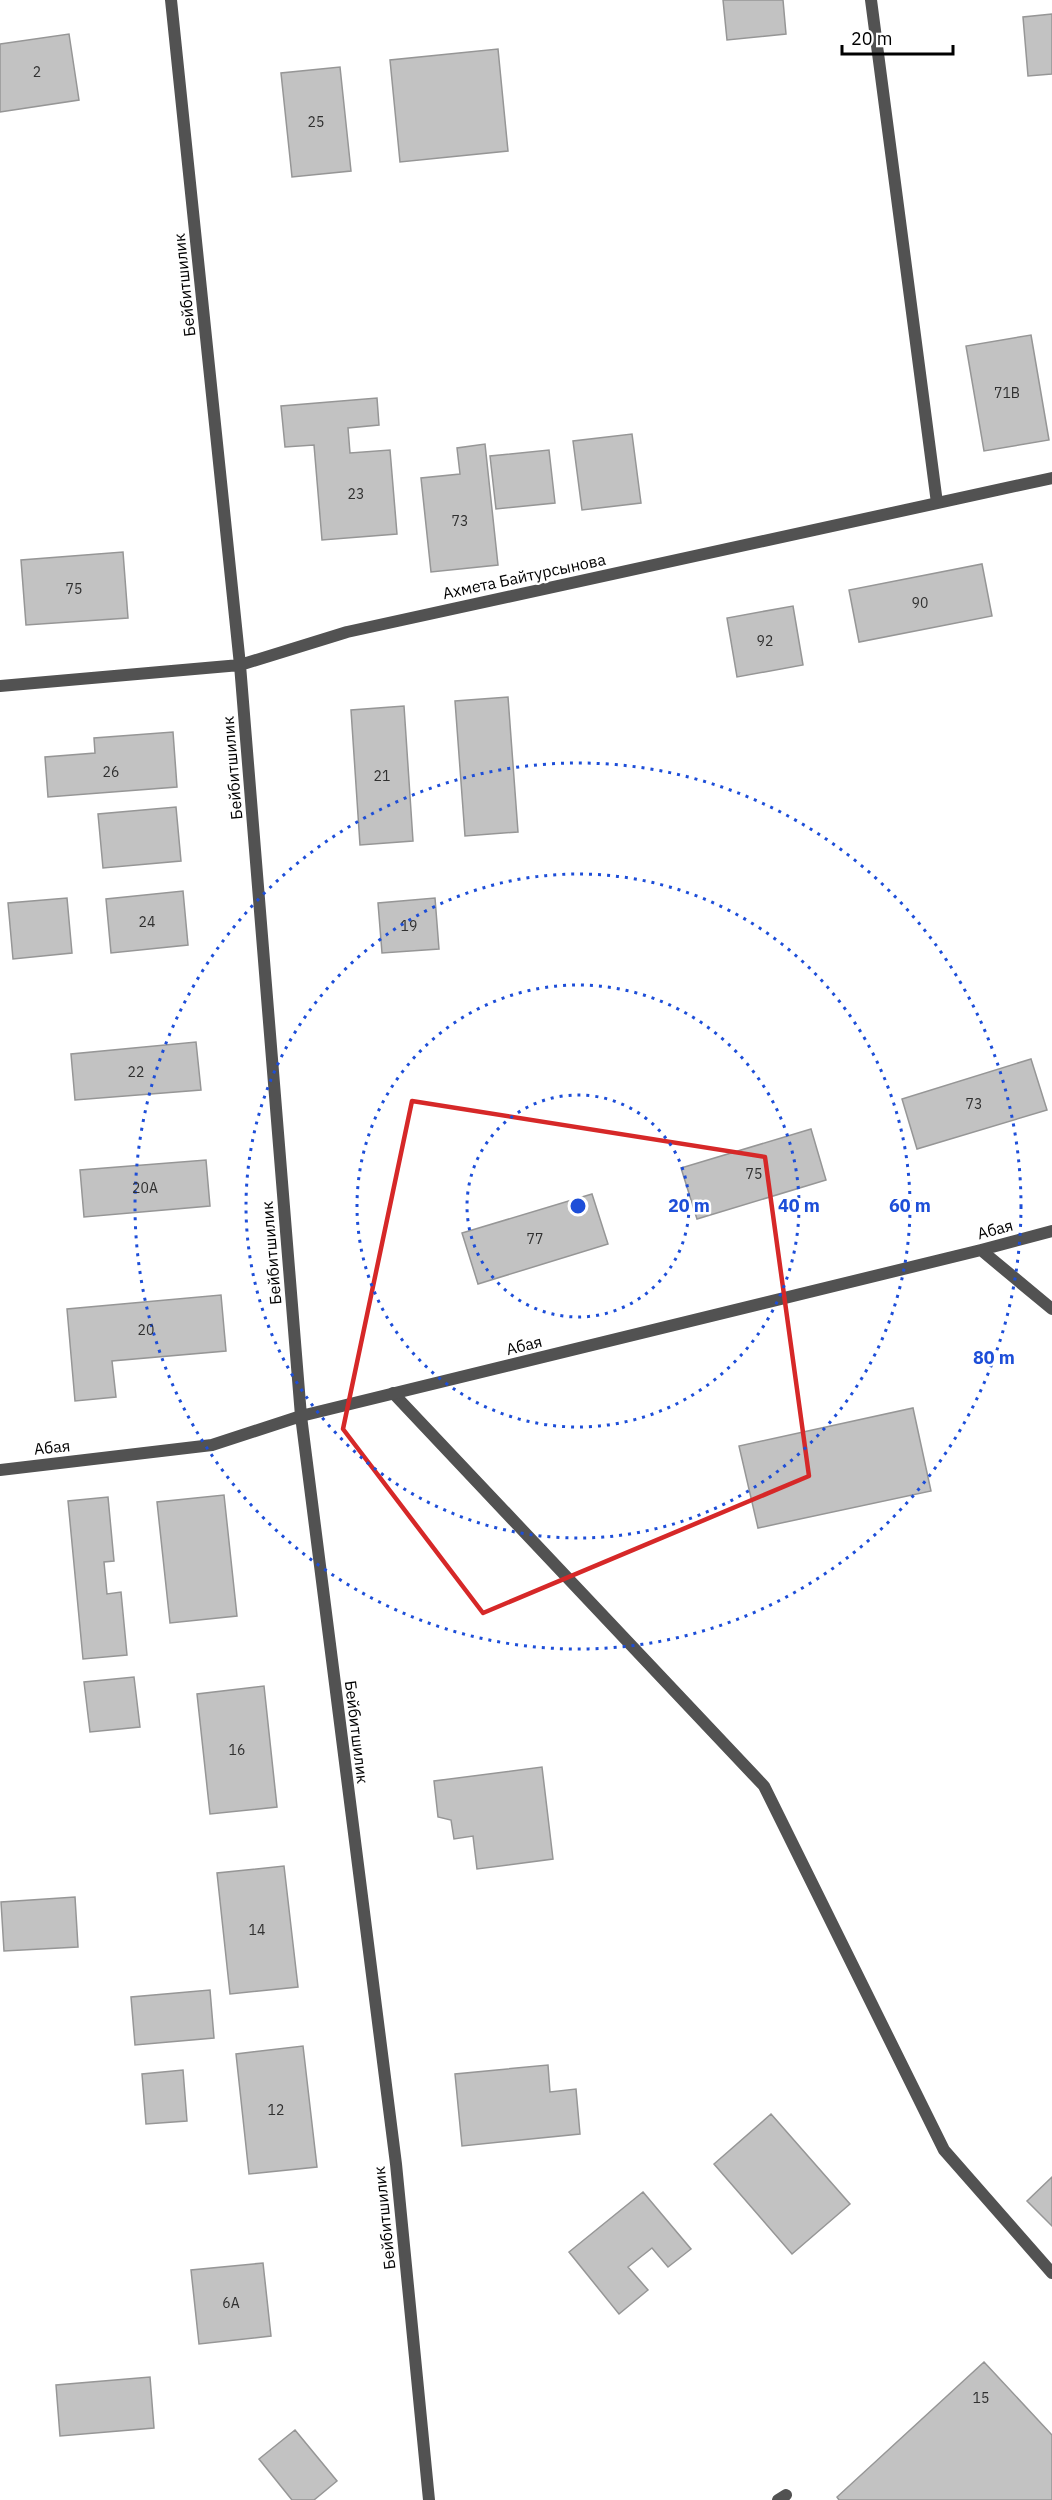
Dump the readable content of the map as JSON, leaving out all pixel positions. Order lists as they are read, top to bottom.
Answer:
{
  "streets": {
    "street": ["Бейбитшилик", "Ахмета Байтурсынова", "Абая"]
  },
  "crossings": [
    ["Бейбитшилик", "Ахмета Байтурсынова"],
    ["Бейбитшилик", "Абая"]
  ],
  "house_numbers": [
    "2",
    "25",
    "71В",
    "23",
    "73",
    "75",
    "90",
    "92",
    "26",
    "21",
    "24",
    "19",
    "22",
    "73",
    "75",
    "20А",
    "77",
    "20",
    "16",
    "14",
    "12",
    "6А",
    "15"
  ],
  "scale_bar": "20 m",
  "rings": [
    "20 m",
    "40 m",
    "60 m",
    "80 m"
  ]
}
